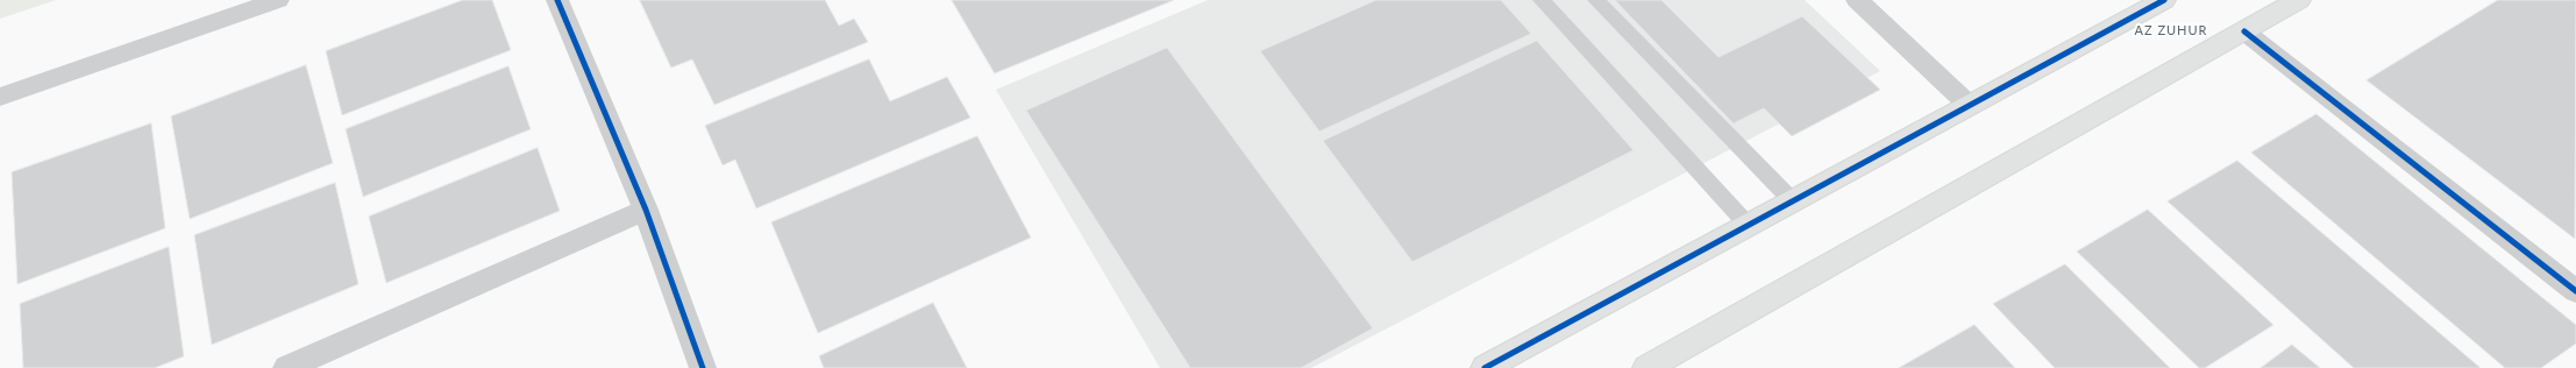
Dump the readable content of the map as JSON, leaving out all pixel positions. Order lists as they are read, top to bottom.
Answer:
{
  "districts": ["AZ ZUHUR"]
}
